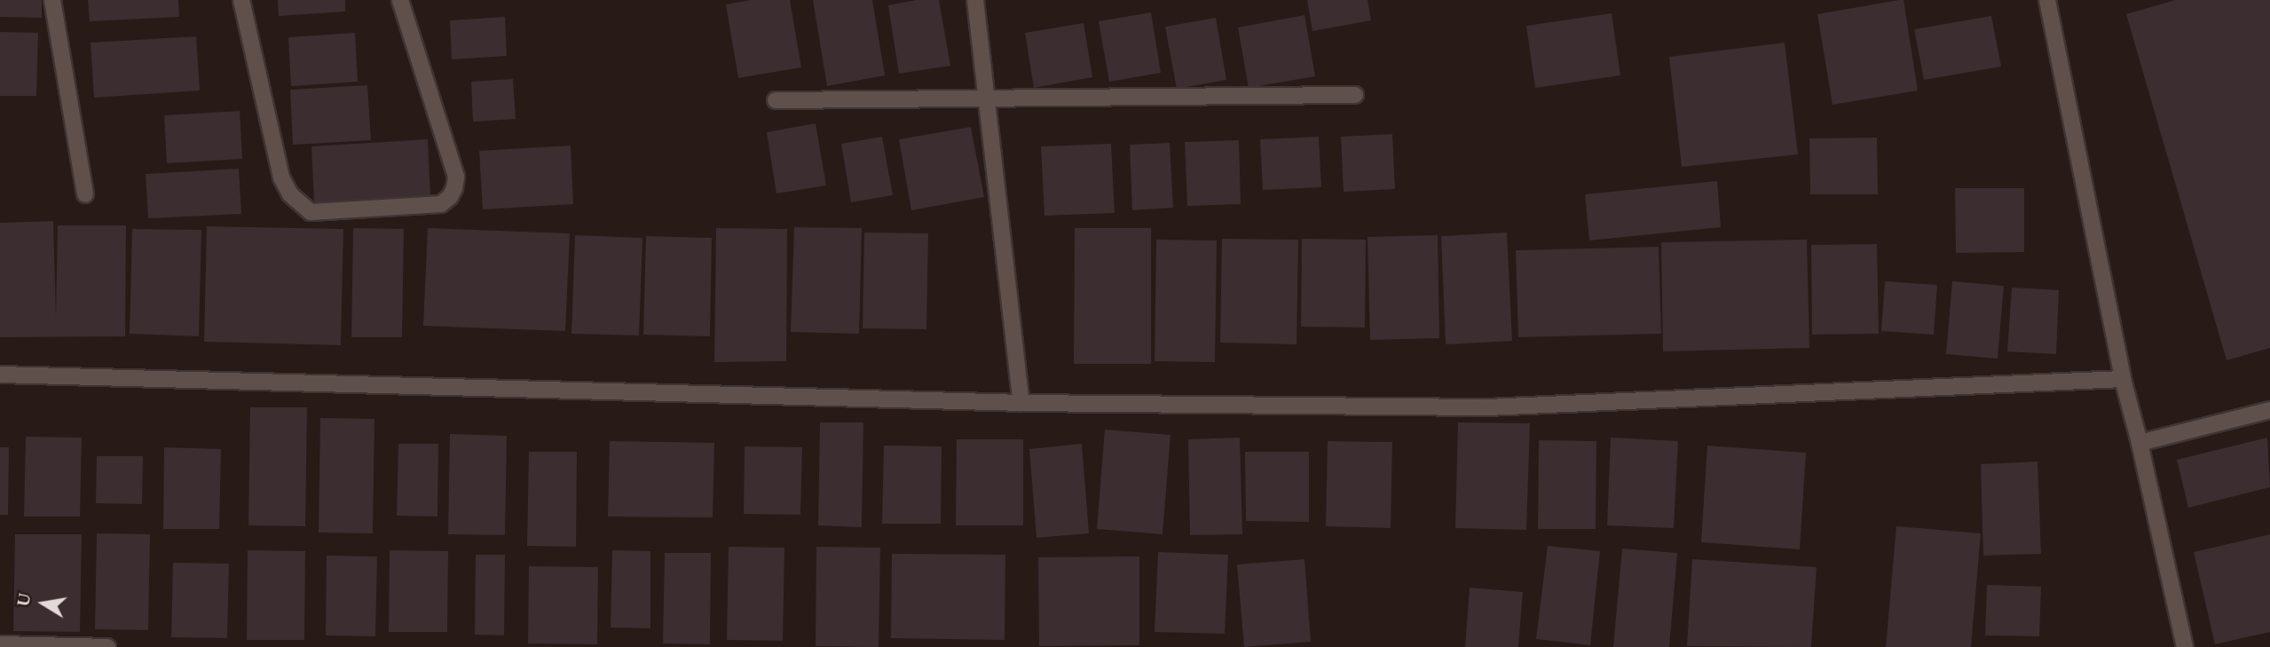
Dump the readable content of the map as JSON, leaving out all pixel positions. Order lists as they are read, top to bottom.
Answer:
{
  "north": "left"
}
